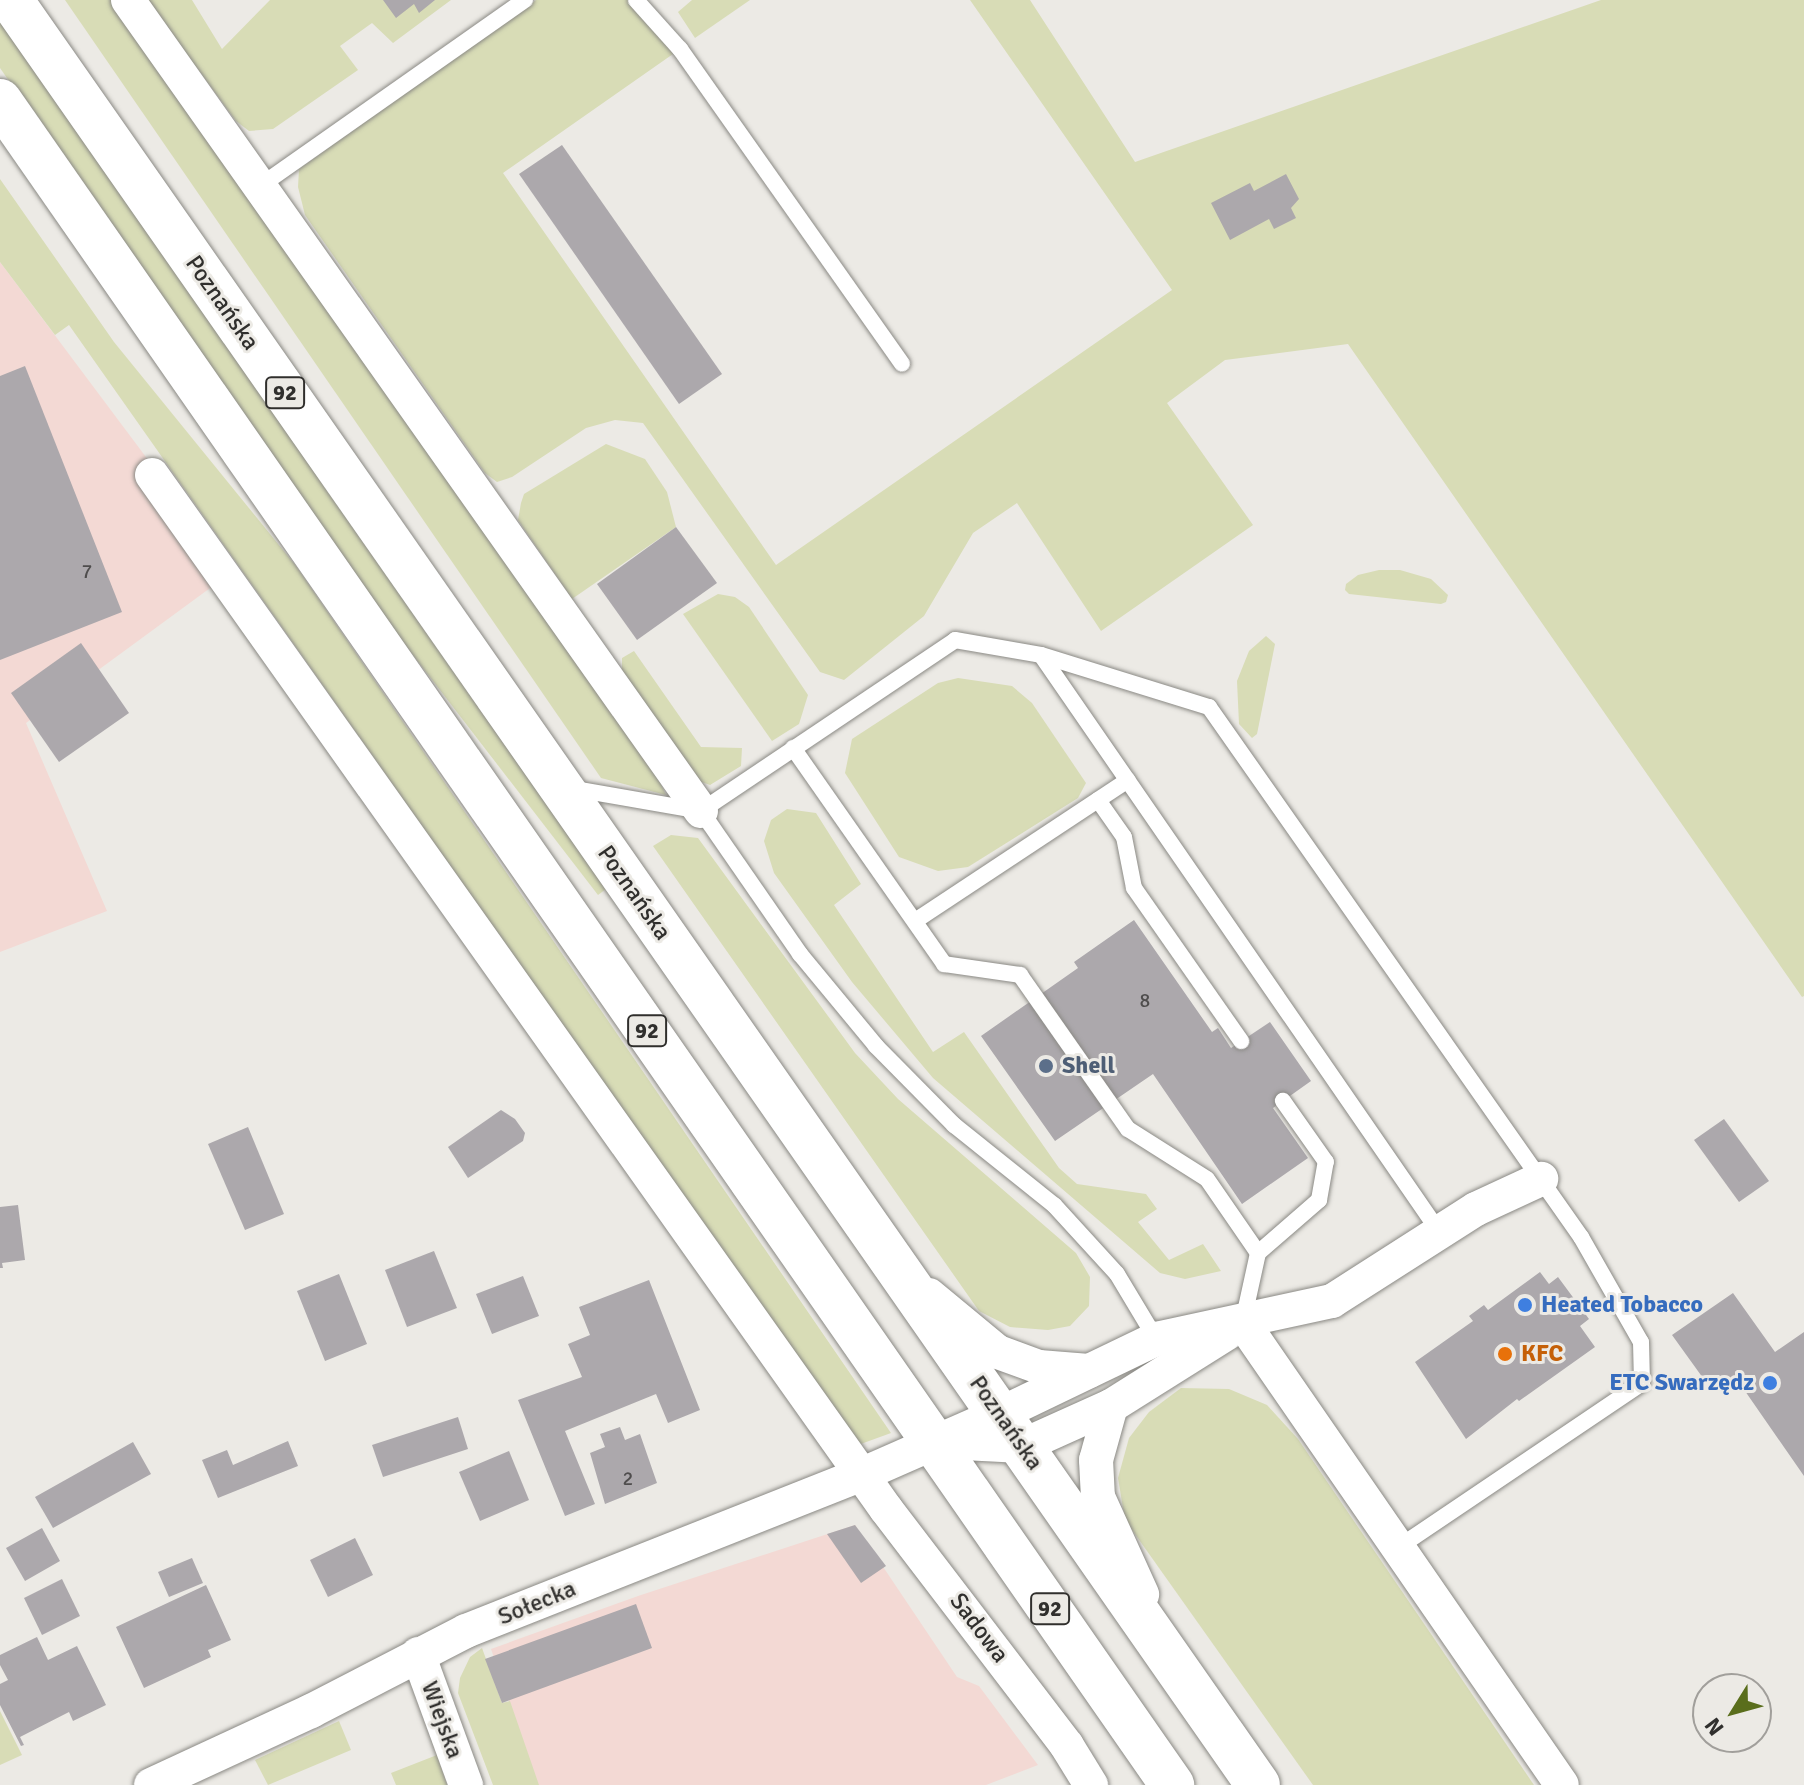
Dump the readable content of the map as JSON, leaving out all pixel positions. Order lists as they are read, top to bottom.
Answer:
{
  "streets": {
    "main road": ["Poznańska", "92"],
    "street": ["Sołecka", "Sadowa", "Wiejska"]
  },
  "crossings": [
    ["92", "Sołecka"],
    ["Sołecka", "Sadowa"],
    ["Sołecka", "Wiejska"]
  ],
  "places": [
    "Shell",
    "Heated Tobacco",
    "KFC",
    "ETC Swarzędz"
  ],
  "house_numbers": ["7", "8", "2"],
  "north": "bottom left"
}
